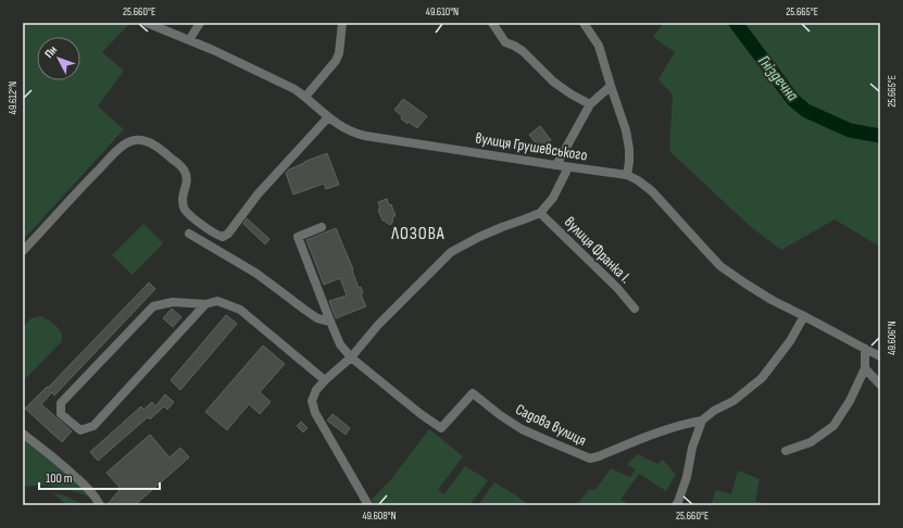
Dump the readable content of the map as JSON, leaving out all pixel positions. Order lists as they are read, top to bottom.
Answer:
{
  "streets": {
    "street": ["вулиця Грушевського", "вулиця Франка І.", "Садова вулиця"]
  },
  "districts": ["ЛОЗОВА"],
  "water": ["Гніздечна"],
  "scale_bar": "100 m",
  "north": "top left",
  "coordinates": [
    "25.660°E",
    "49.610°N",
    "25.665°E",
    "49.612°N",
    "49.606°N",
    "49.608°N"
  ]
}
